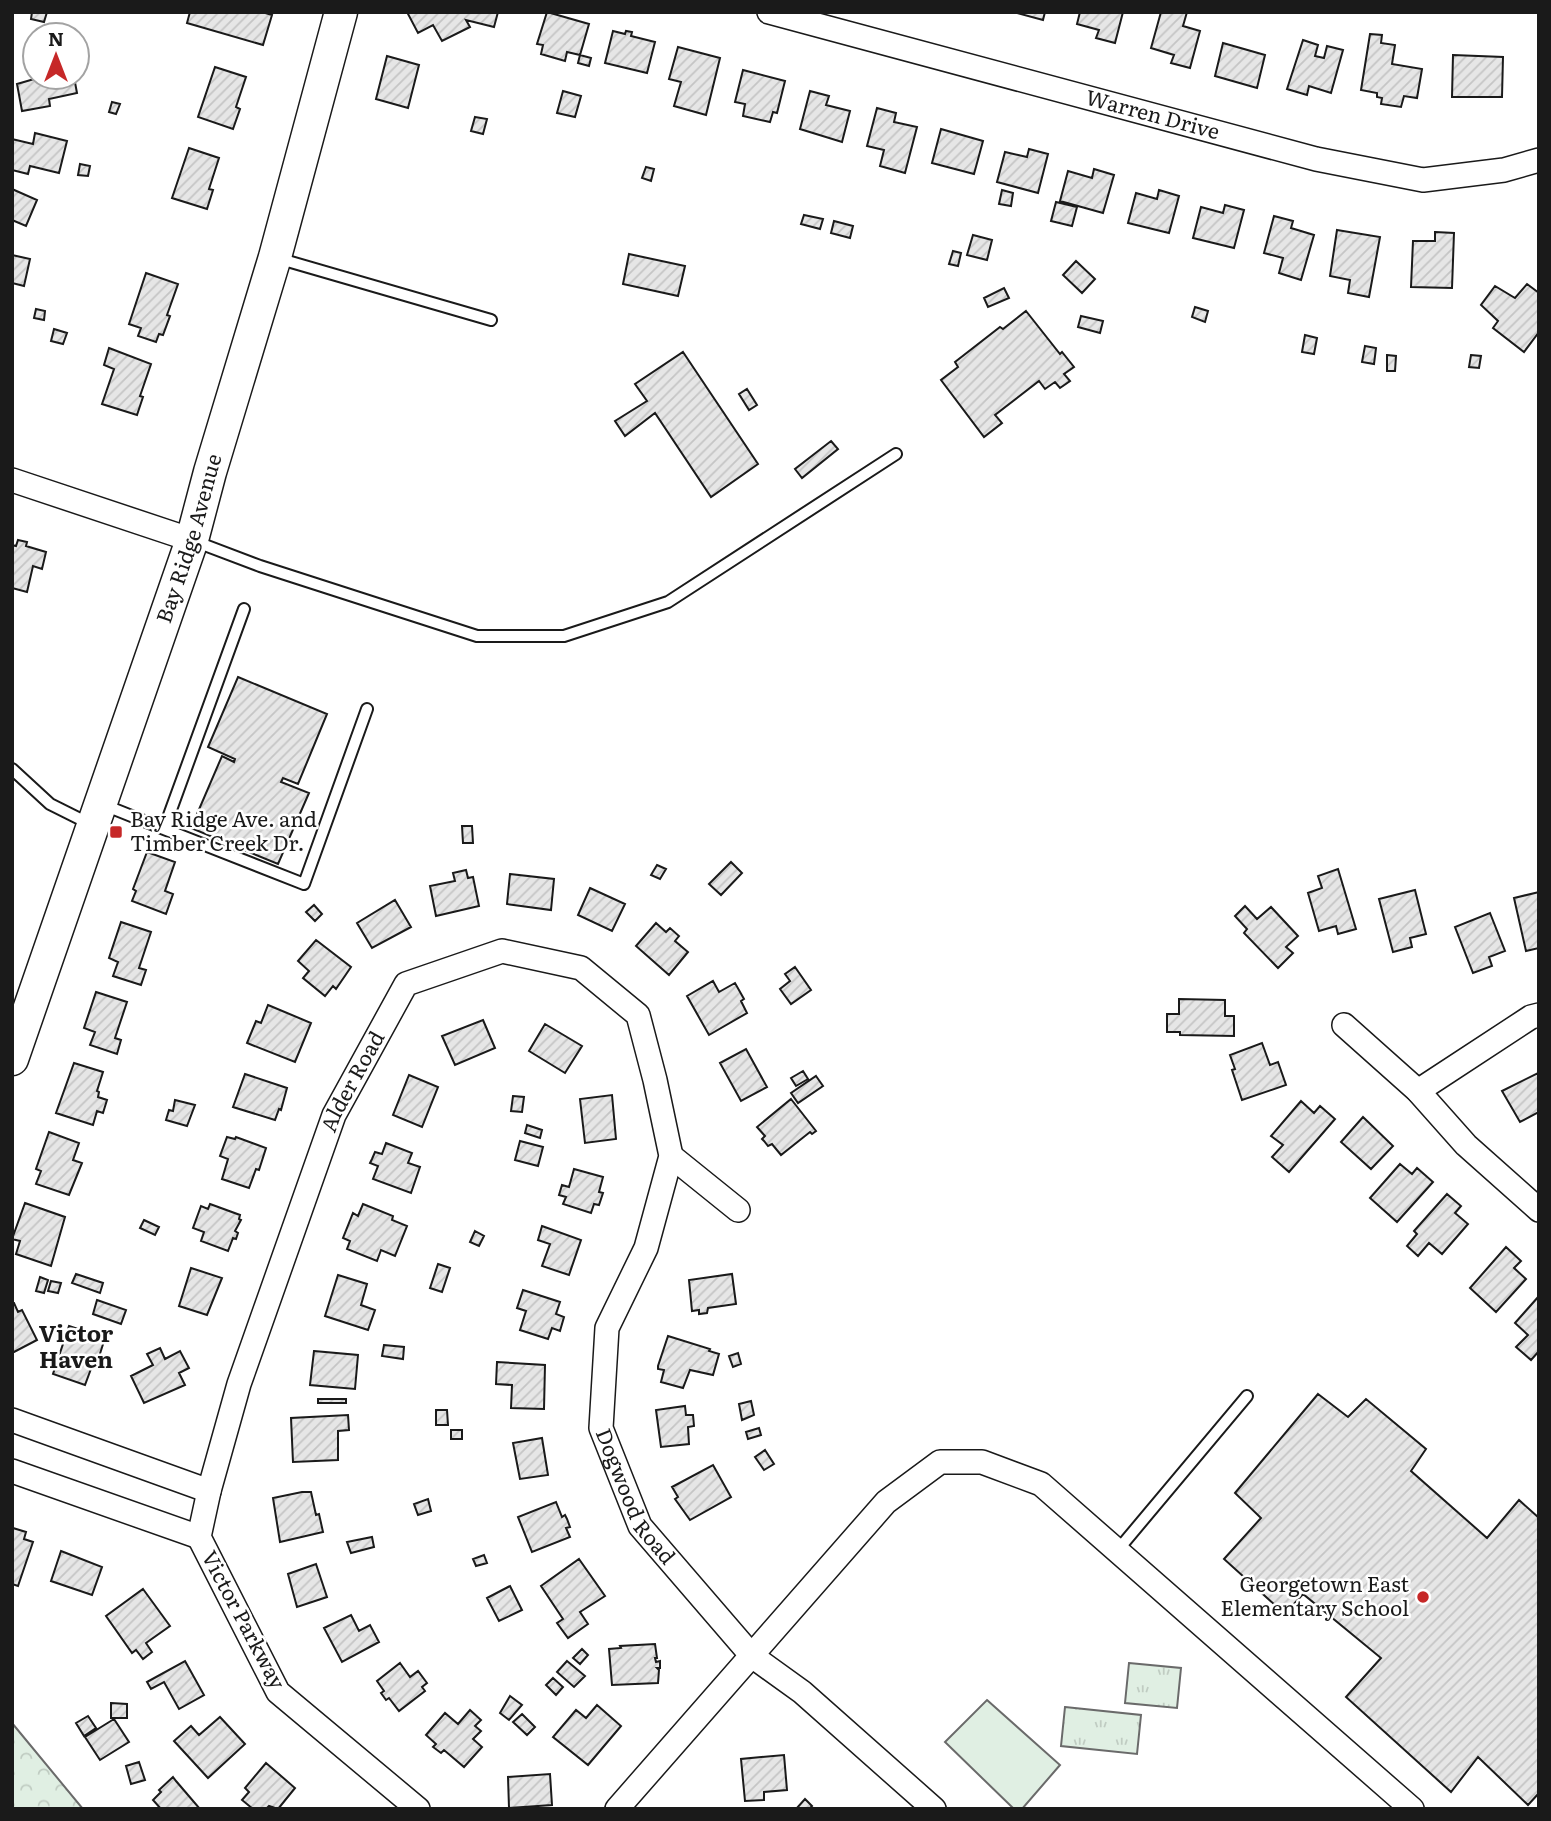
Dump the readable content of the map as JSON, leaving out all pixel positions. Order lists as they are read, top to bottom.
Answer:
{
  "streets": {
    "main road": ["Bay Ridge Avenue"],
    "street": [
      "Warren Drive",
      "Alder Road",
      "Dogwood Road",
      "Victor Parkway"
    ]
  },
  "crossings": [
    ["Alder Road", "Dogwood Road"],
    ["Alder Road", "Victor Parkway"]
  ],
  "districts": ["Victor Haven"],
  "places": {
    "transit": ["Bay Ridge Ave. and Timber Creek Dr."],
    "other": ["Georgetown East Elementary School"]
  },
  "north": "top"
}
